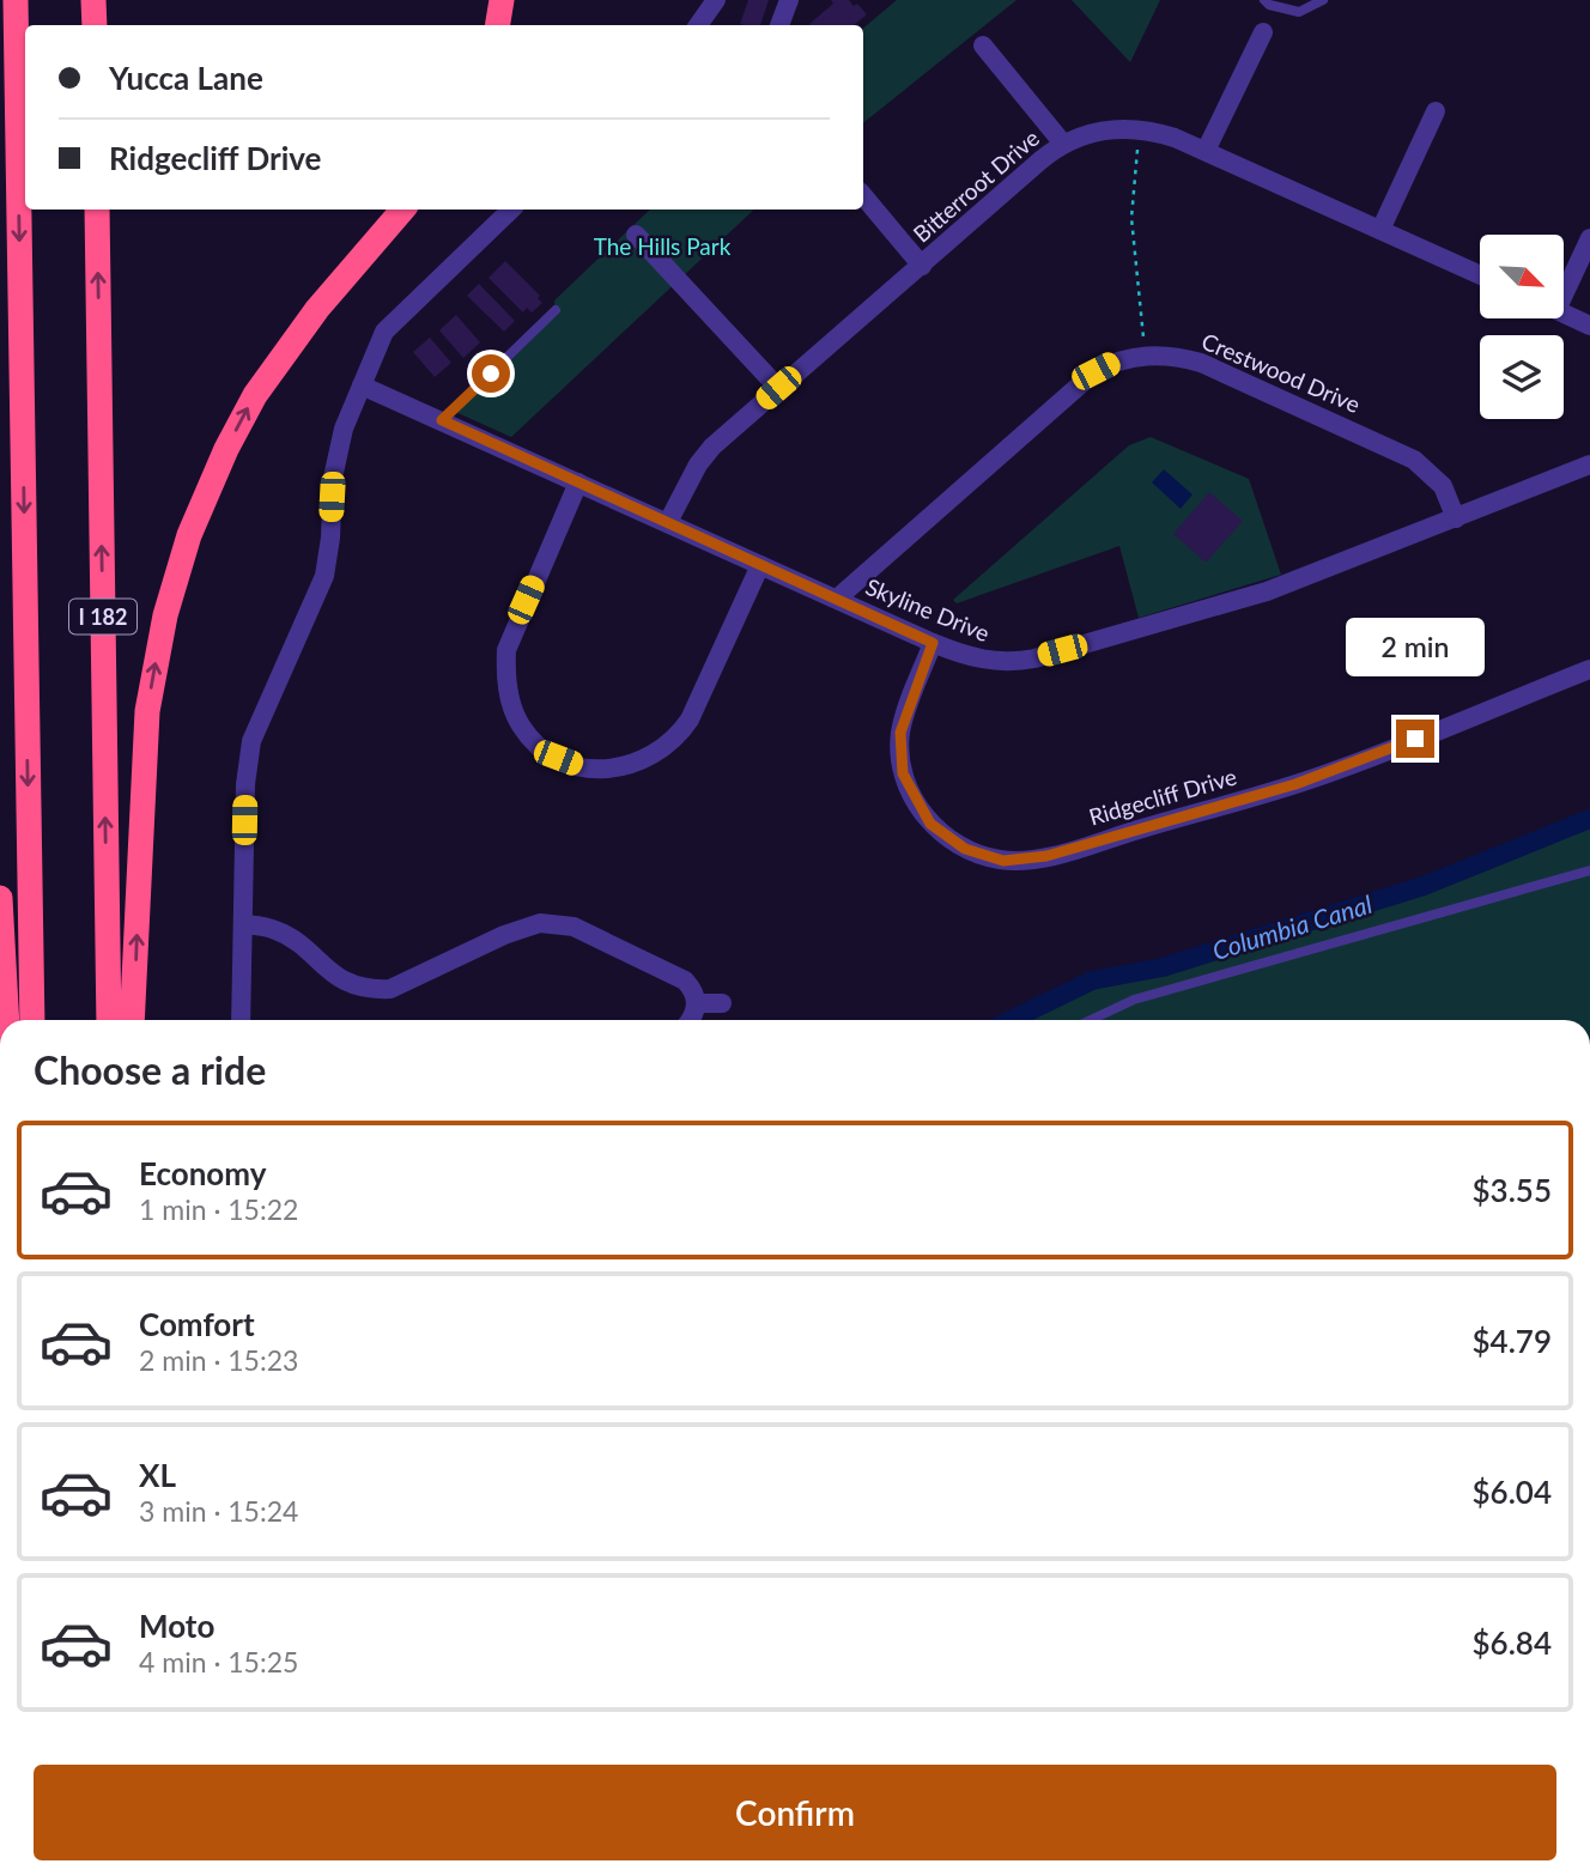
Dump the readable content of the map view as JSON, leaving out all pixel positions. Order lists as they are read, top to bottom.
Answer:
{
  "streets": {
    "highway": ["I 182"],
    "street": [
      "Bitterroot Drive",
      "Crestwood Drive",
      "Skyline Drive",
      "Ridgecliff Drive"
    ]
  },
  "crossings": [
    ["Bitterroot Drive", "Skyline Drive"],
    ["Crestwood Drive", "Skyline Drive"],
    ["Skyline Drive", "Ridgecliff Drive"]
  ],
  "water": ["Columbia Canal"],
  "parks": ["The Hills Park"],
  "north": "bottom right",
  "page": {
    "banner": ["Yucca Lane", "Ridgecliff Drive"],
    "bubble": "2 min",
    "heading": "Choose a ride",
    "list": [
      {
        "name": "Economy",
        "note": "1 min · 15:22",
        "value": "$3.55"
      },
      {
        "name": "Comfort",
        "note": "2 min · 15:23",
        "value": "$4.79"
      },
      {
        "name": "XL",
        "note": "3 min · 15:24",
        "value": "$6.04"
      },
      {
        "name": "Moto",
        "note": "4 min · 15:25",
        "value": "$6.84"
      }
    ],
    "buttons": "Confirm"
  }
}
